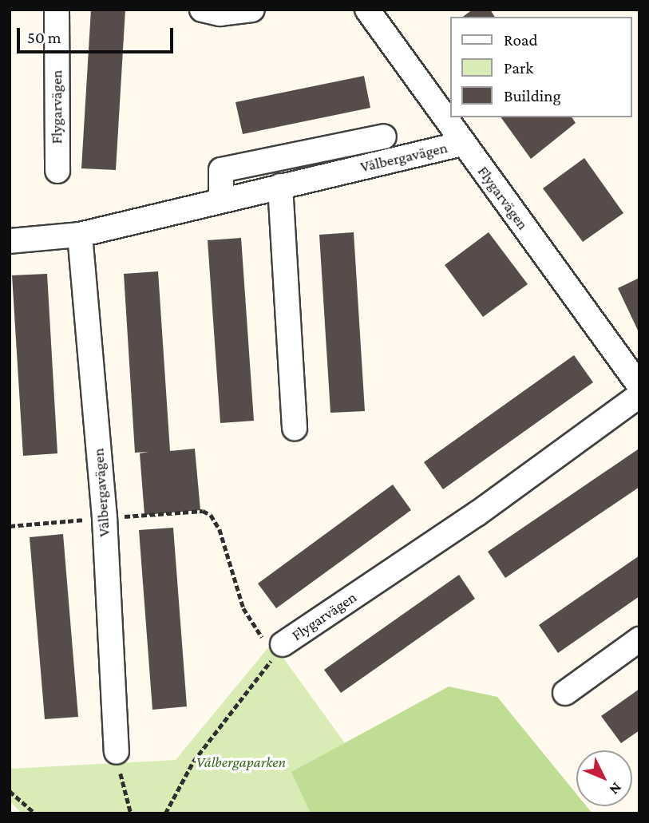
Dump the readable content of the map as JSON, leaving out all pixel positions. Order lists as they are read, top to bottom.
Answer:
{
  "streets": {
    "street": ["Flygarvägen", "Vålbergavägen"]
  },
  "crossings": [
    ["Flygarvägen", "Vålbergavägen"]
  ],
  "parks": ["Vålbergaparken"],
  "legend": ["Road", "Park", "Building"],
  "scale_bar": "50 m",
  "north": "bottom right"
}
